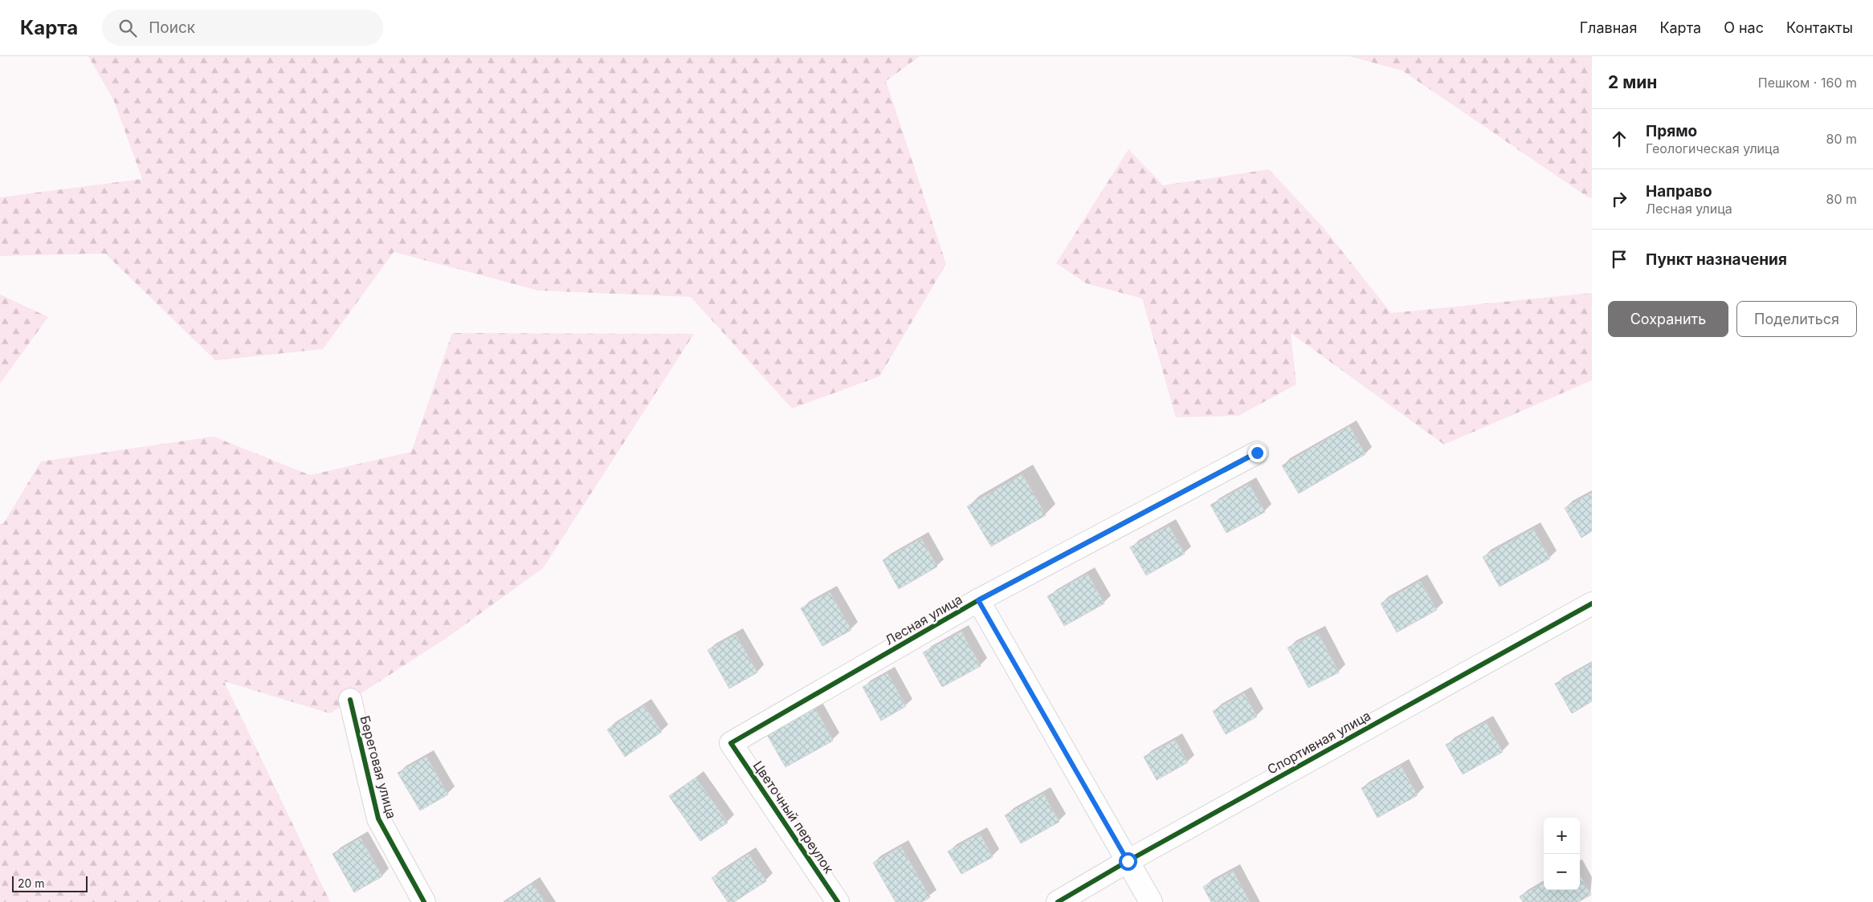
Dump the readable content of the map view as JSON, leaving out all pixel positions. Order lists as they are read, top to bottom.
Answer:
{
  "streets": {
    "street": [
      "Лесная улица",
      "Спортивная улица",
      "Береговая улица",
      "Цветочный переулок"
    ]
  },
  "crossings": [
    ["Лесная улица", "Цветочный переулок"]
  ],
  "scale_bar": "20 m",
  "page": {
    "header": "Карта",
    "search": "Поиск",
    "nav": [
      "Главная",
      "Карта",
      "О нас",
      "Контакты"
    ],
    "heading": ["2 мин", "Пешком · 160 m"],
    "list": [
      ["Прямо", "Геологическая улица", "80 m"],
      ["Направо", "Лесная улица", "80 m"],
      "Пункт назначения"
    ],
    "buttons": ["Сохранить", "Поделиться"],
    "map_buttons": ["+", "−"],
    "scale": "20 m"
  }
}
